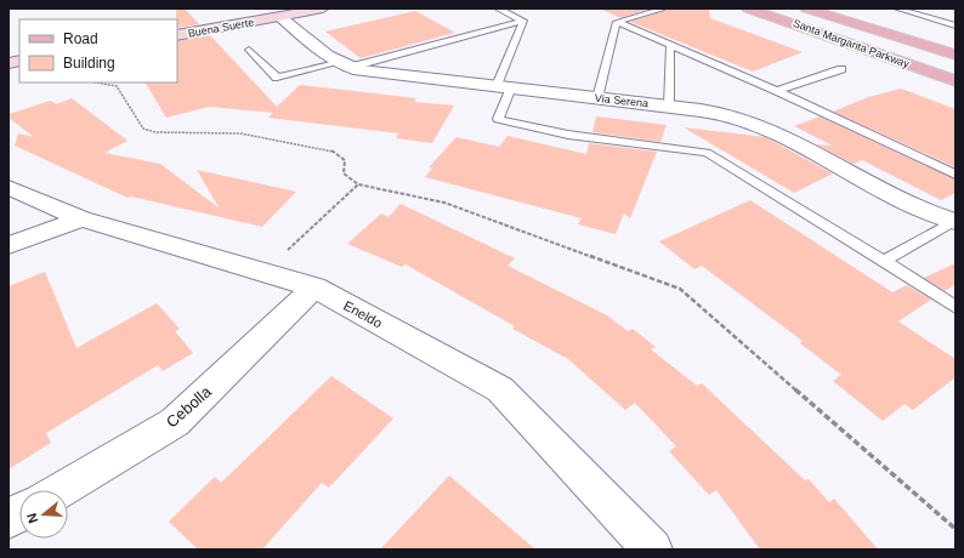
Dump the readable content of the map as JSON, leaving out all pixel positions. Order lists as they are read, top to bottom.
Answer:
{
  "streets": {
    "main road": ["Santa Margarita Parkway"],
    "street": [
      "Buena Suerte",
      "Via Serena",
      "Eneldo",
      "Cebolla"
    ]
  },
  "crossings": [
    ["Buena Suerte", "Via Serena"],
    ["Eneldo", "Cebolla"]
  ],
  "legend": ["Road", "Building"],
  "north": "left"
}
